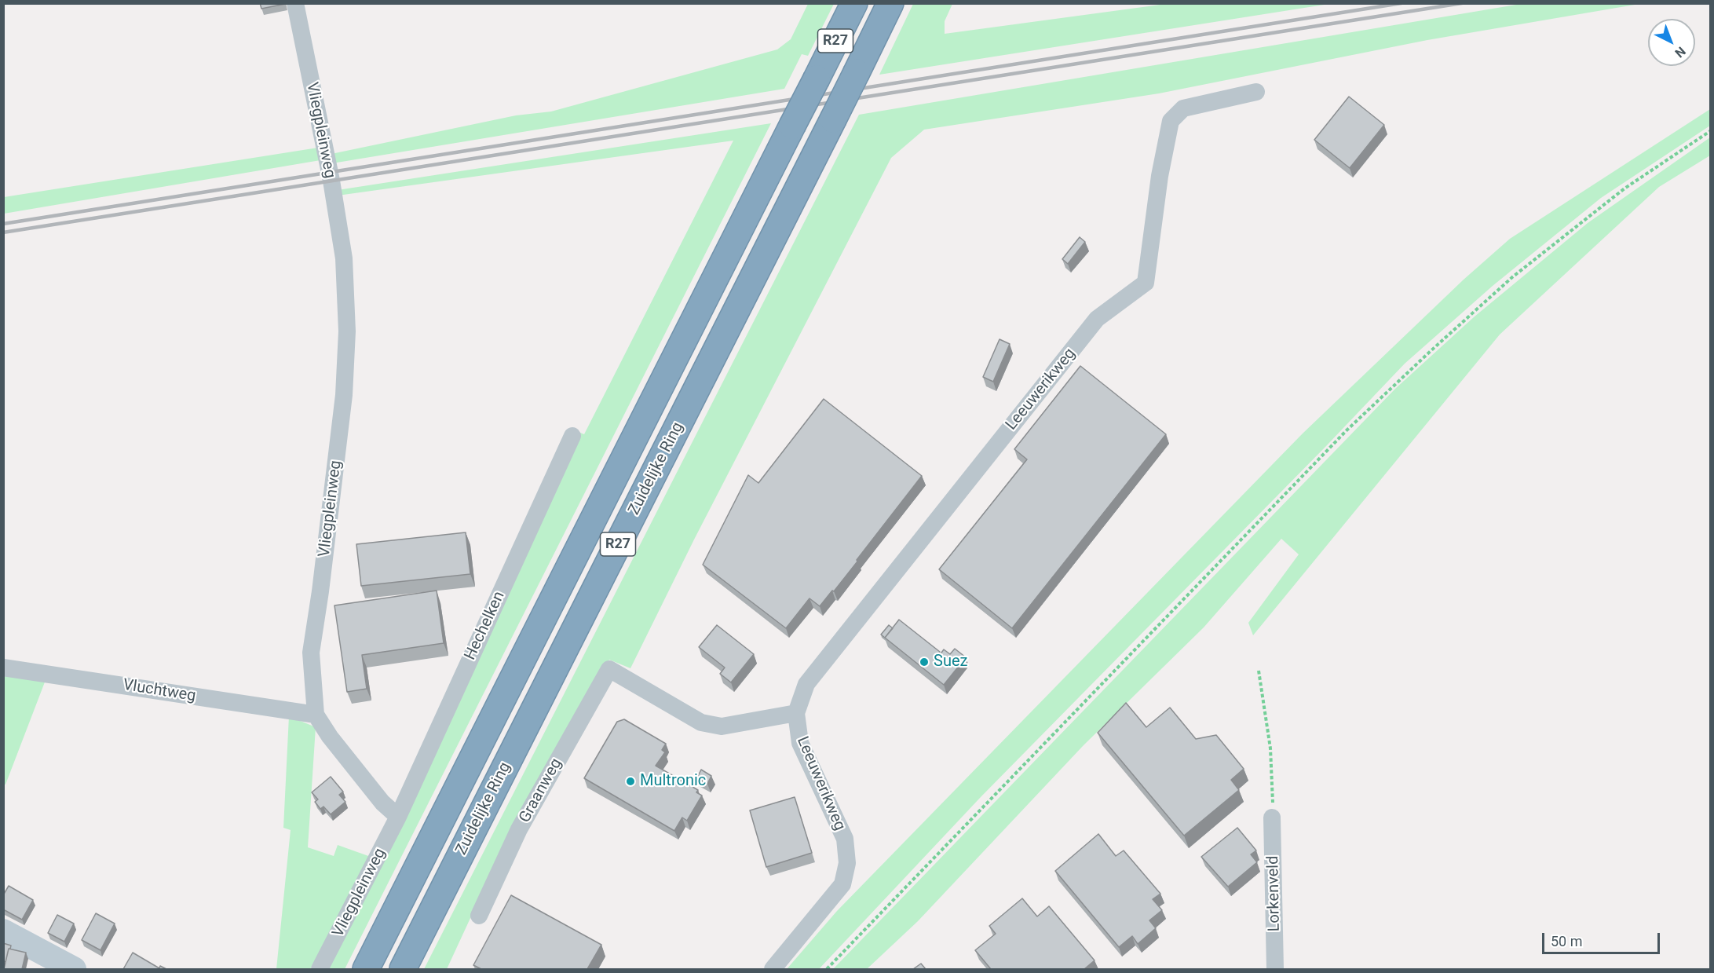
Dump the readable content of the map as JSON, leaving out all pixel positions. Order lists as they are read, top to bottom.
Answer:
{
  "streets": {
    "highway": ["R27", "Zuidelijke Ring"],
    "street": [
      "Vliegpleinweg",
      "Leeuwerikweg",
      "Hechelken",
      "Vluchtweg",
      "Graanweg",
      "Lorkenveld"
    ]
  },
  "crossings": [
    ["Vliegpleinweg", "Hechelken"],
    ["Vliegpleinweg", "Vluchtweg"],
    ["Leeuwerikweg", "Graanweg"]
  ],
  "places": ["Suez", "Multronic"],
  "scale_bar": "50 m",
  "north": "bottom right"
}
